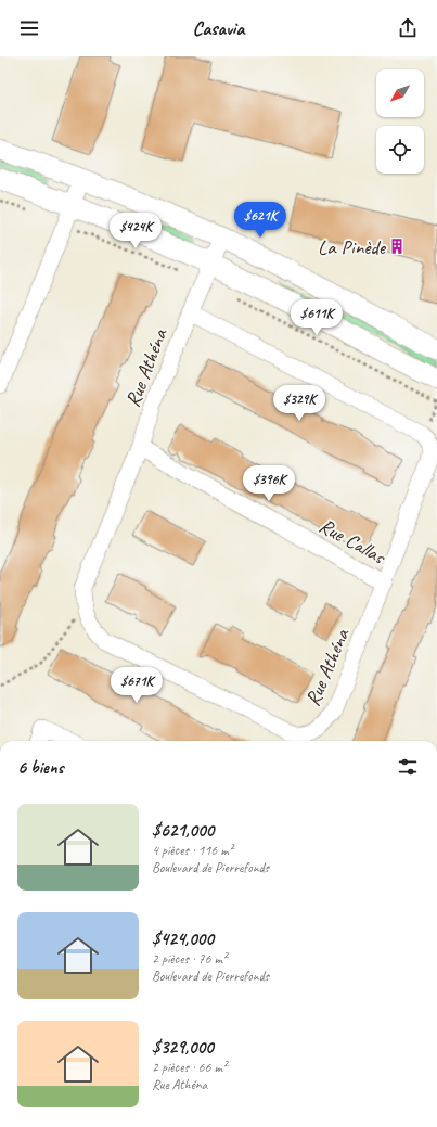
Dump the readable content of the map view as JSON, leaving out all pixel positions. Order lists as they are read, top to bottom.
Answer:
{
  "streets": {
    "street": ["Rue Athéna", "Rue Callas"]
  },
  "crossings": [
    ["Rue Athéna", "Rue Callas"]
  ],
  "places": {
    "building": ["La Pinède"]
  },
  "north": "bottom left",
  "page": {
    "header": "Casavia",
    "price": [
      "$621K",
      "$424K",
      "$611K",
      "$329K",
      "$396K",
      "$671K"
    ],
    "heading": "6 biens",
    "list": [
      {
        "name": "$621,000",
        "note": "4 pièces · 116 m² · Boulevard de Pierrefonds"
      },
      {
        "name": "$424,000",
        "note": "2 pièces · 76 m² · Boulevard de Pierrefonds"
      },
      {
        "name": "$329,000",
        "note": "2 pièces · 66 m² · Rue Athéna"
      }
    ]
  }
}
